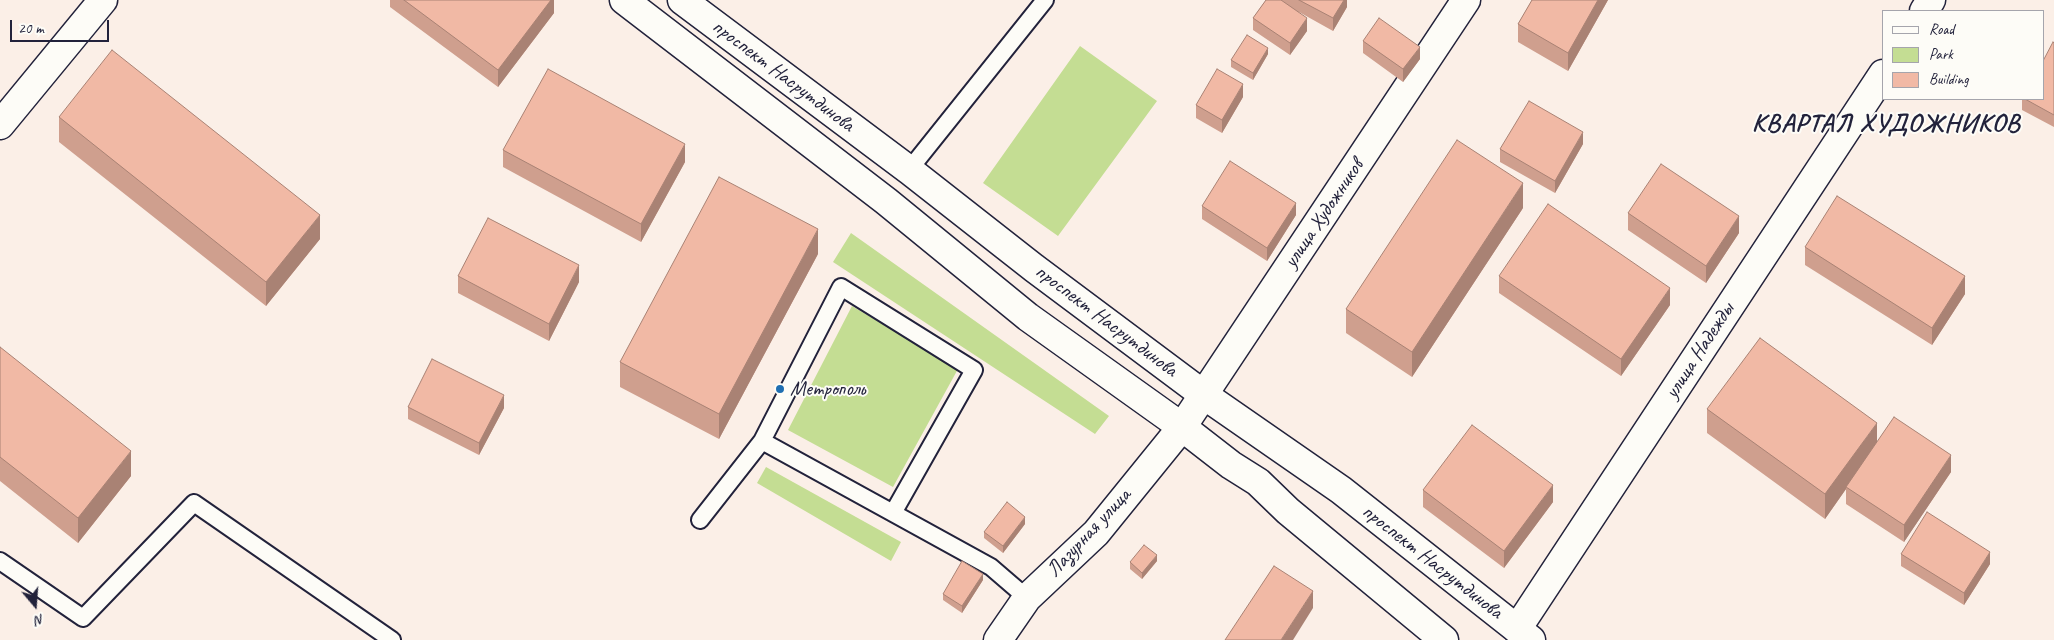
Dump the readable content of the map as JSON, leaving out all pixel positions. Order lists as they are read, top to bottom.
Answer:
{
  "streets": {
    "main road": [
      "проспект Насрутдинова",
      "улица Художников",
      "улица Надежды",
      "Лазурная улица"
    ]
  },
  "crossings": [
    ["проспект Насрутдинова", "улица Художников"],
    ["проспект Насрутдинова", "улица Надежды"],
    ["проспект Насрутдинова", "Лазурная улица"],
    ["улица Художников", "Лазурная улица"]
  ],
  "districts": ["КВАРТАЛ ХУДОЖНИКОВ"],
  "places": ["Метрополь"],
  "legend": ["Road", "Park", "Building"],
  "scale_bar": "20 m",
  "north": "bottom"
}
